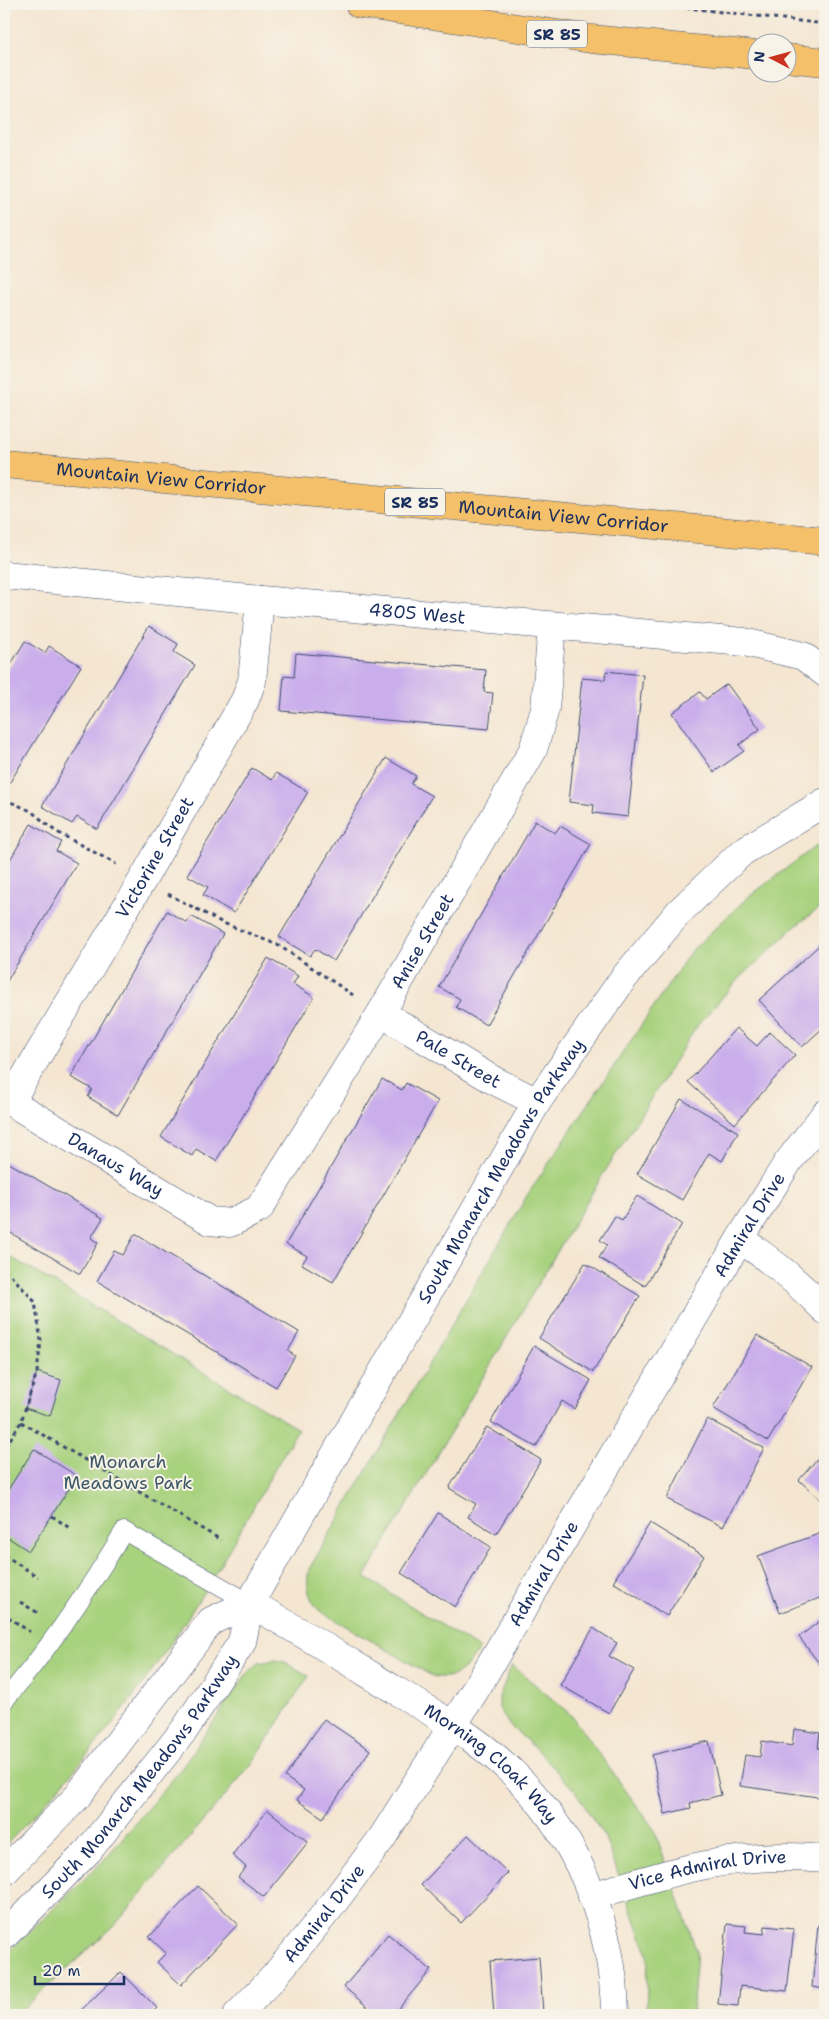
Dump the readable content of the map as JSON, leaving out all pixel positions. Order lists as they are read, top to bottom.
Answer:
{
  "streets": {
    "highway": ["SR 85", "Mountain View Corridor"],
    "street": [
      "4805 West",
      "Victorine Street",
      "Anise Street",
      "Pale Street",
      "Danaus Way",
      "South Monarch Meadows Parkway",
      "Admiral Drive",
      "Morning Cloak Way",
      "Vice Admiral Drive"
    ]
  },
  "crossings": [
    ["4805 West", "Victorine Street"],
    ["4805 West", "Anise Street"],
    ["Victorine Street", "Danaus Way"],
    ["Anise Street", "Pale Street"],
    ["Anise Street", "Danaus Way"],
    ["Pale Street", "South Monarch Meadows Parkway"],
    ["South Monarch Meadows Parkway", "Morning Cloak Way"],
    ["Admiral Drive", "Morning Cloak Way"],
    ["Morning Cloak Way", "Vice Admiral Drive"]
  ],
  "parks": ["Monarch Meadows Park"],
  "scale_bar": "20 m",
  "north": "left"
}
